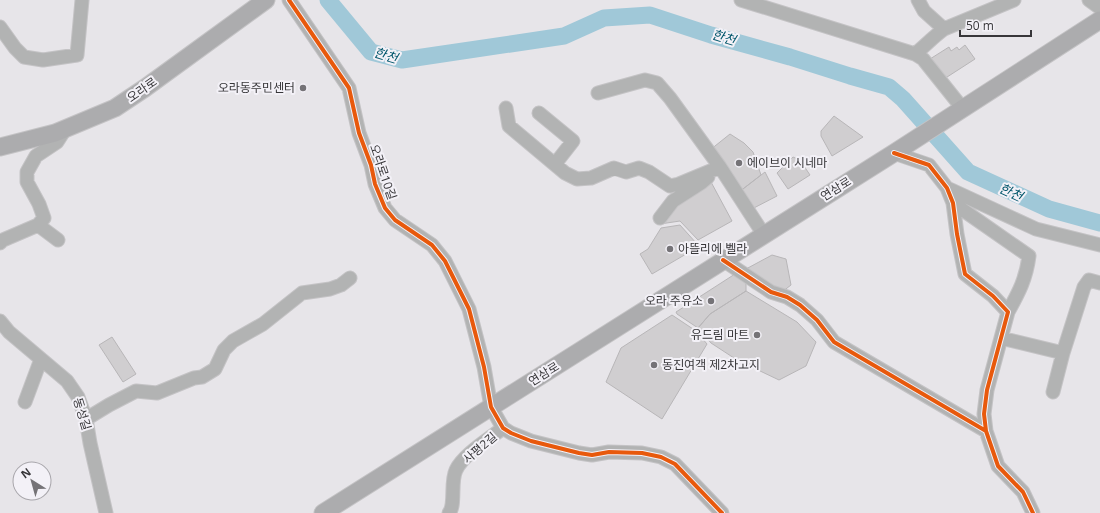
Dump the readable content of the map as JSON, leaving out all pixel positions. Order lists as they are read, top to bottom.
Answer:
{
  "streets": {
    "main road": ["오라로", "연삼로"],
    "street": ["오라로10길", "동성길", "사평2길"]
  },
  "crossings": [
    ["오라로10길", "연삼로"],
    ["오라로10길", "사평2길"]
  ],
  "water": ["한천"],
  "places": [
    "오라동주민센터",
    "에이브이 시네마",
    "아뜰리에 벨라",
    "오라 주유소",
    "유드림 마트",
    "동진여객 제2차고지"
  ],
  "scale_bar": "50 m",
  "north": "top left"
}
